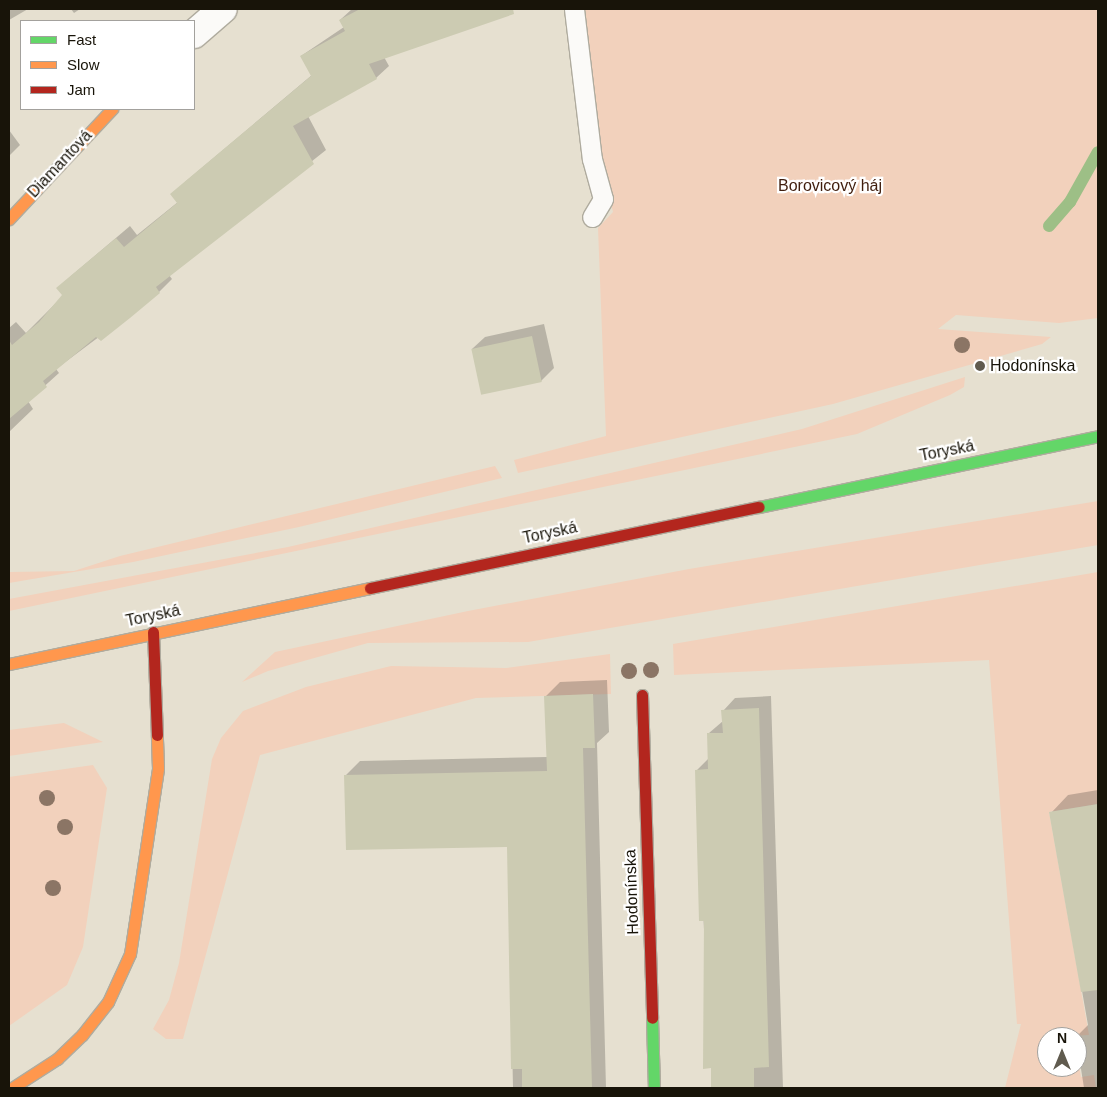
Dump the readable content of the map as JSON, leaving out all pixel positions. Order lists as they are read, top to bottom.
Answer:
{
  "streets": {
    "street": ["Diamantová", "Toryská", "Hodonínska"]
  },
  "parks": ["Borovicový háj"],
  "places": ["Hodonínska"],
  "legend": ["Fast", "Slow", "Jam"],
  "north": "top"
}
